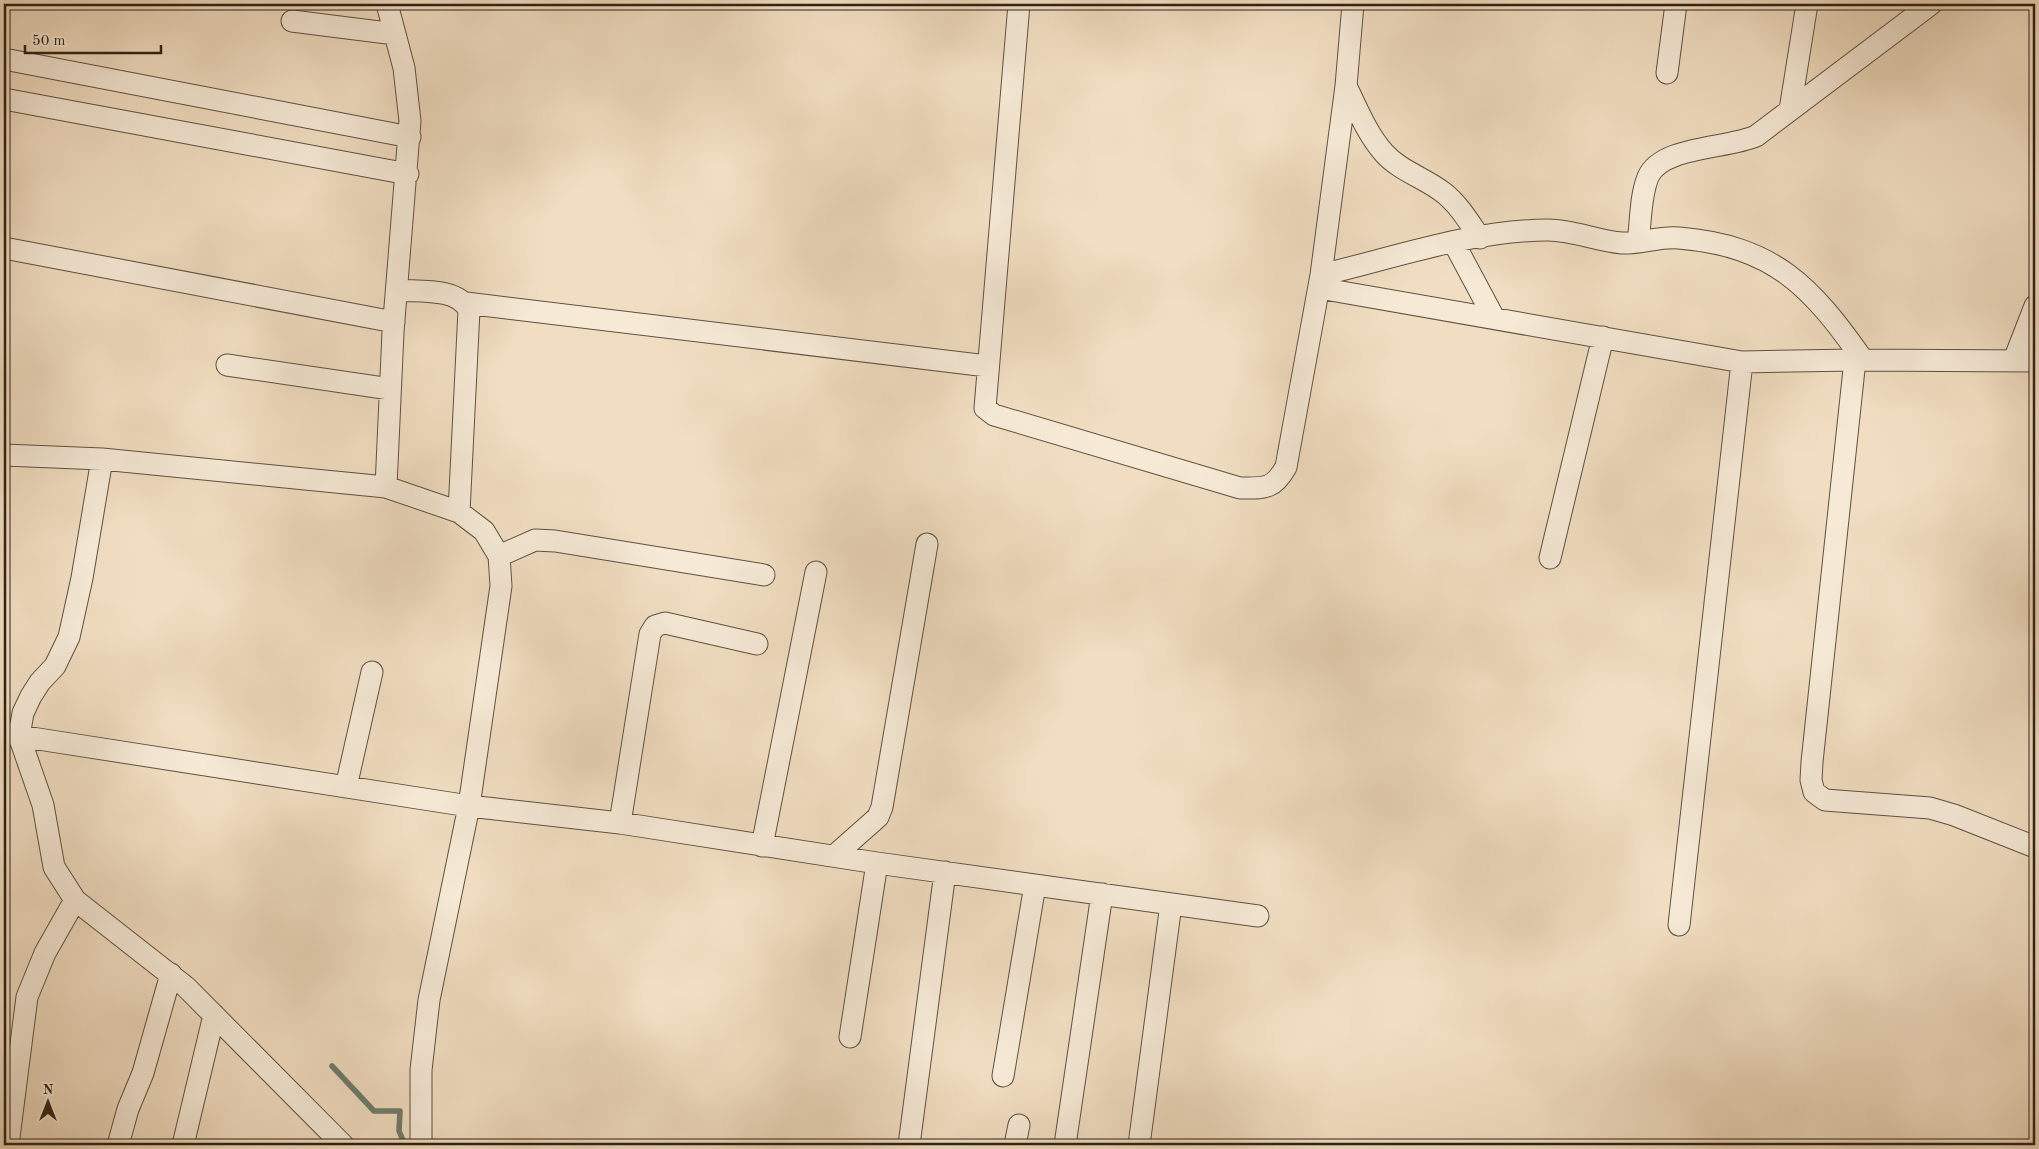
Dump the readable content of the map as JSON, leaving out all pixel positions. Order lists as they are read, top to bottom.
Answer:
{
  "scale_bar": "50 m",
  "north": "top"
}
